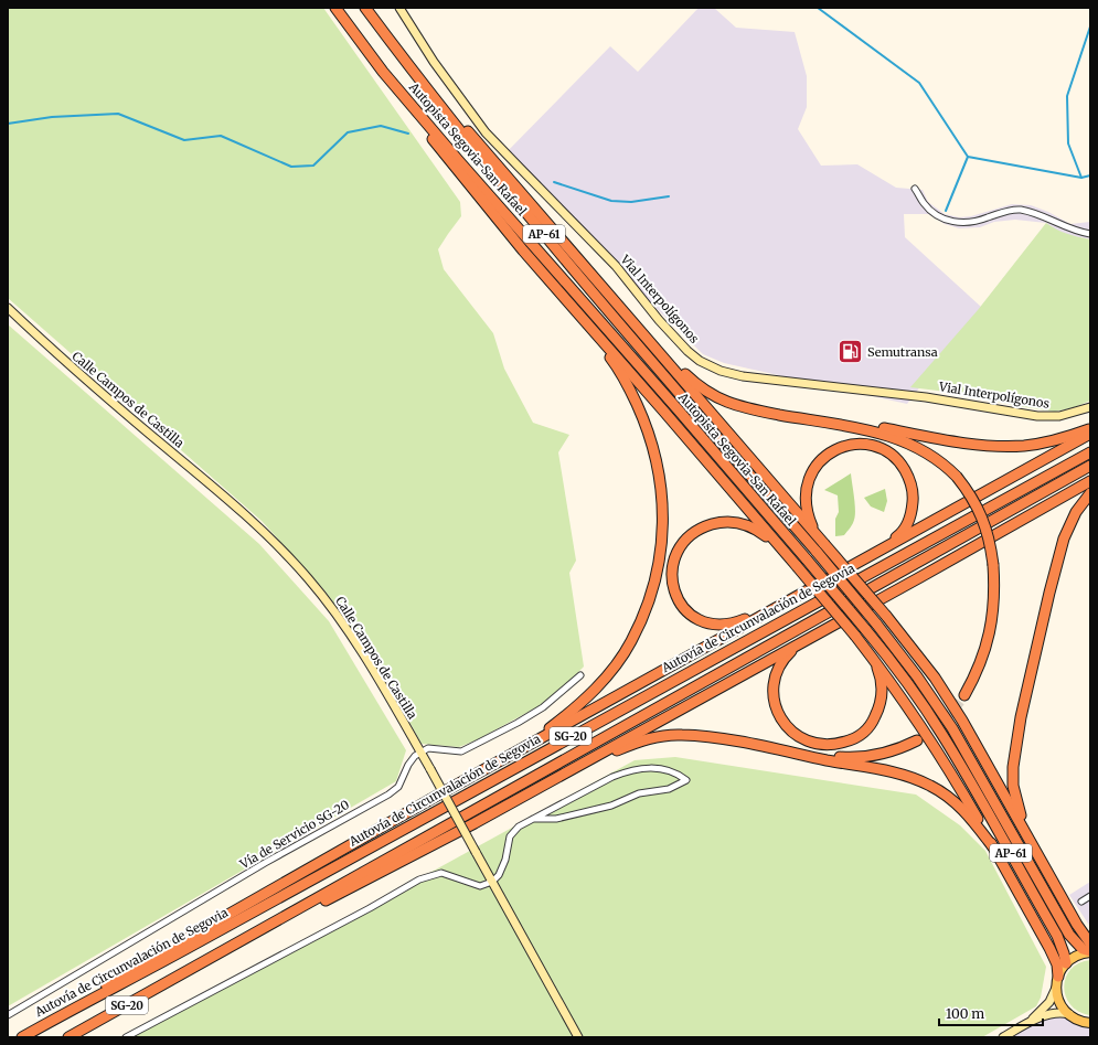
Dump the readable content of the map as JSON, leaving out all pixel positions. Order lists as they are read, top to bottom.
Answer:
{
  "streets": {
    "highway": [
      "Autopista Segovia-San Rafael",
      "AP-61",
      "Autovía de Circunvalación de Segovia",
      "SG-20"
    ],
    "main road": ["Vial Interpolígonos", "Calle Campos de Castilla"],
    "street": ["Vía de Servicio SG-20"]
  },
  "crossings": [
    ["Autopista Segovia-San Rafael", "AP-61"],
    ["Calle Campos de Castilla", "Vía de Servicio SG-20"]
  ],
  "places": {
    "fuel station": ["Semutransa"]
  },
  "scale_bar": "100 m"
}
